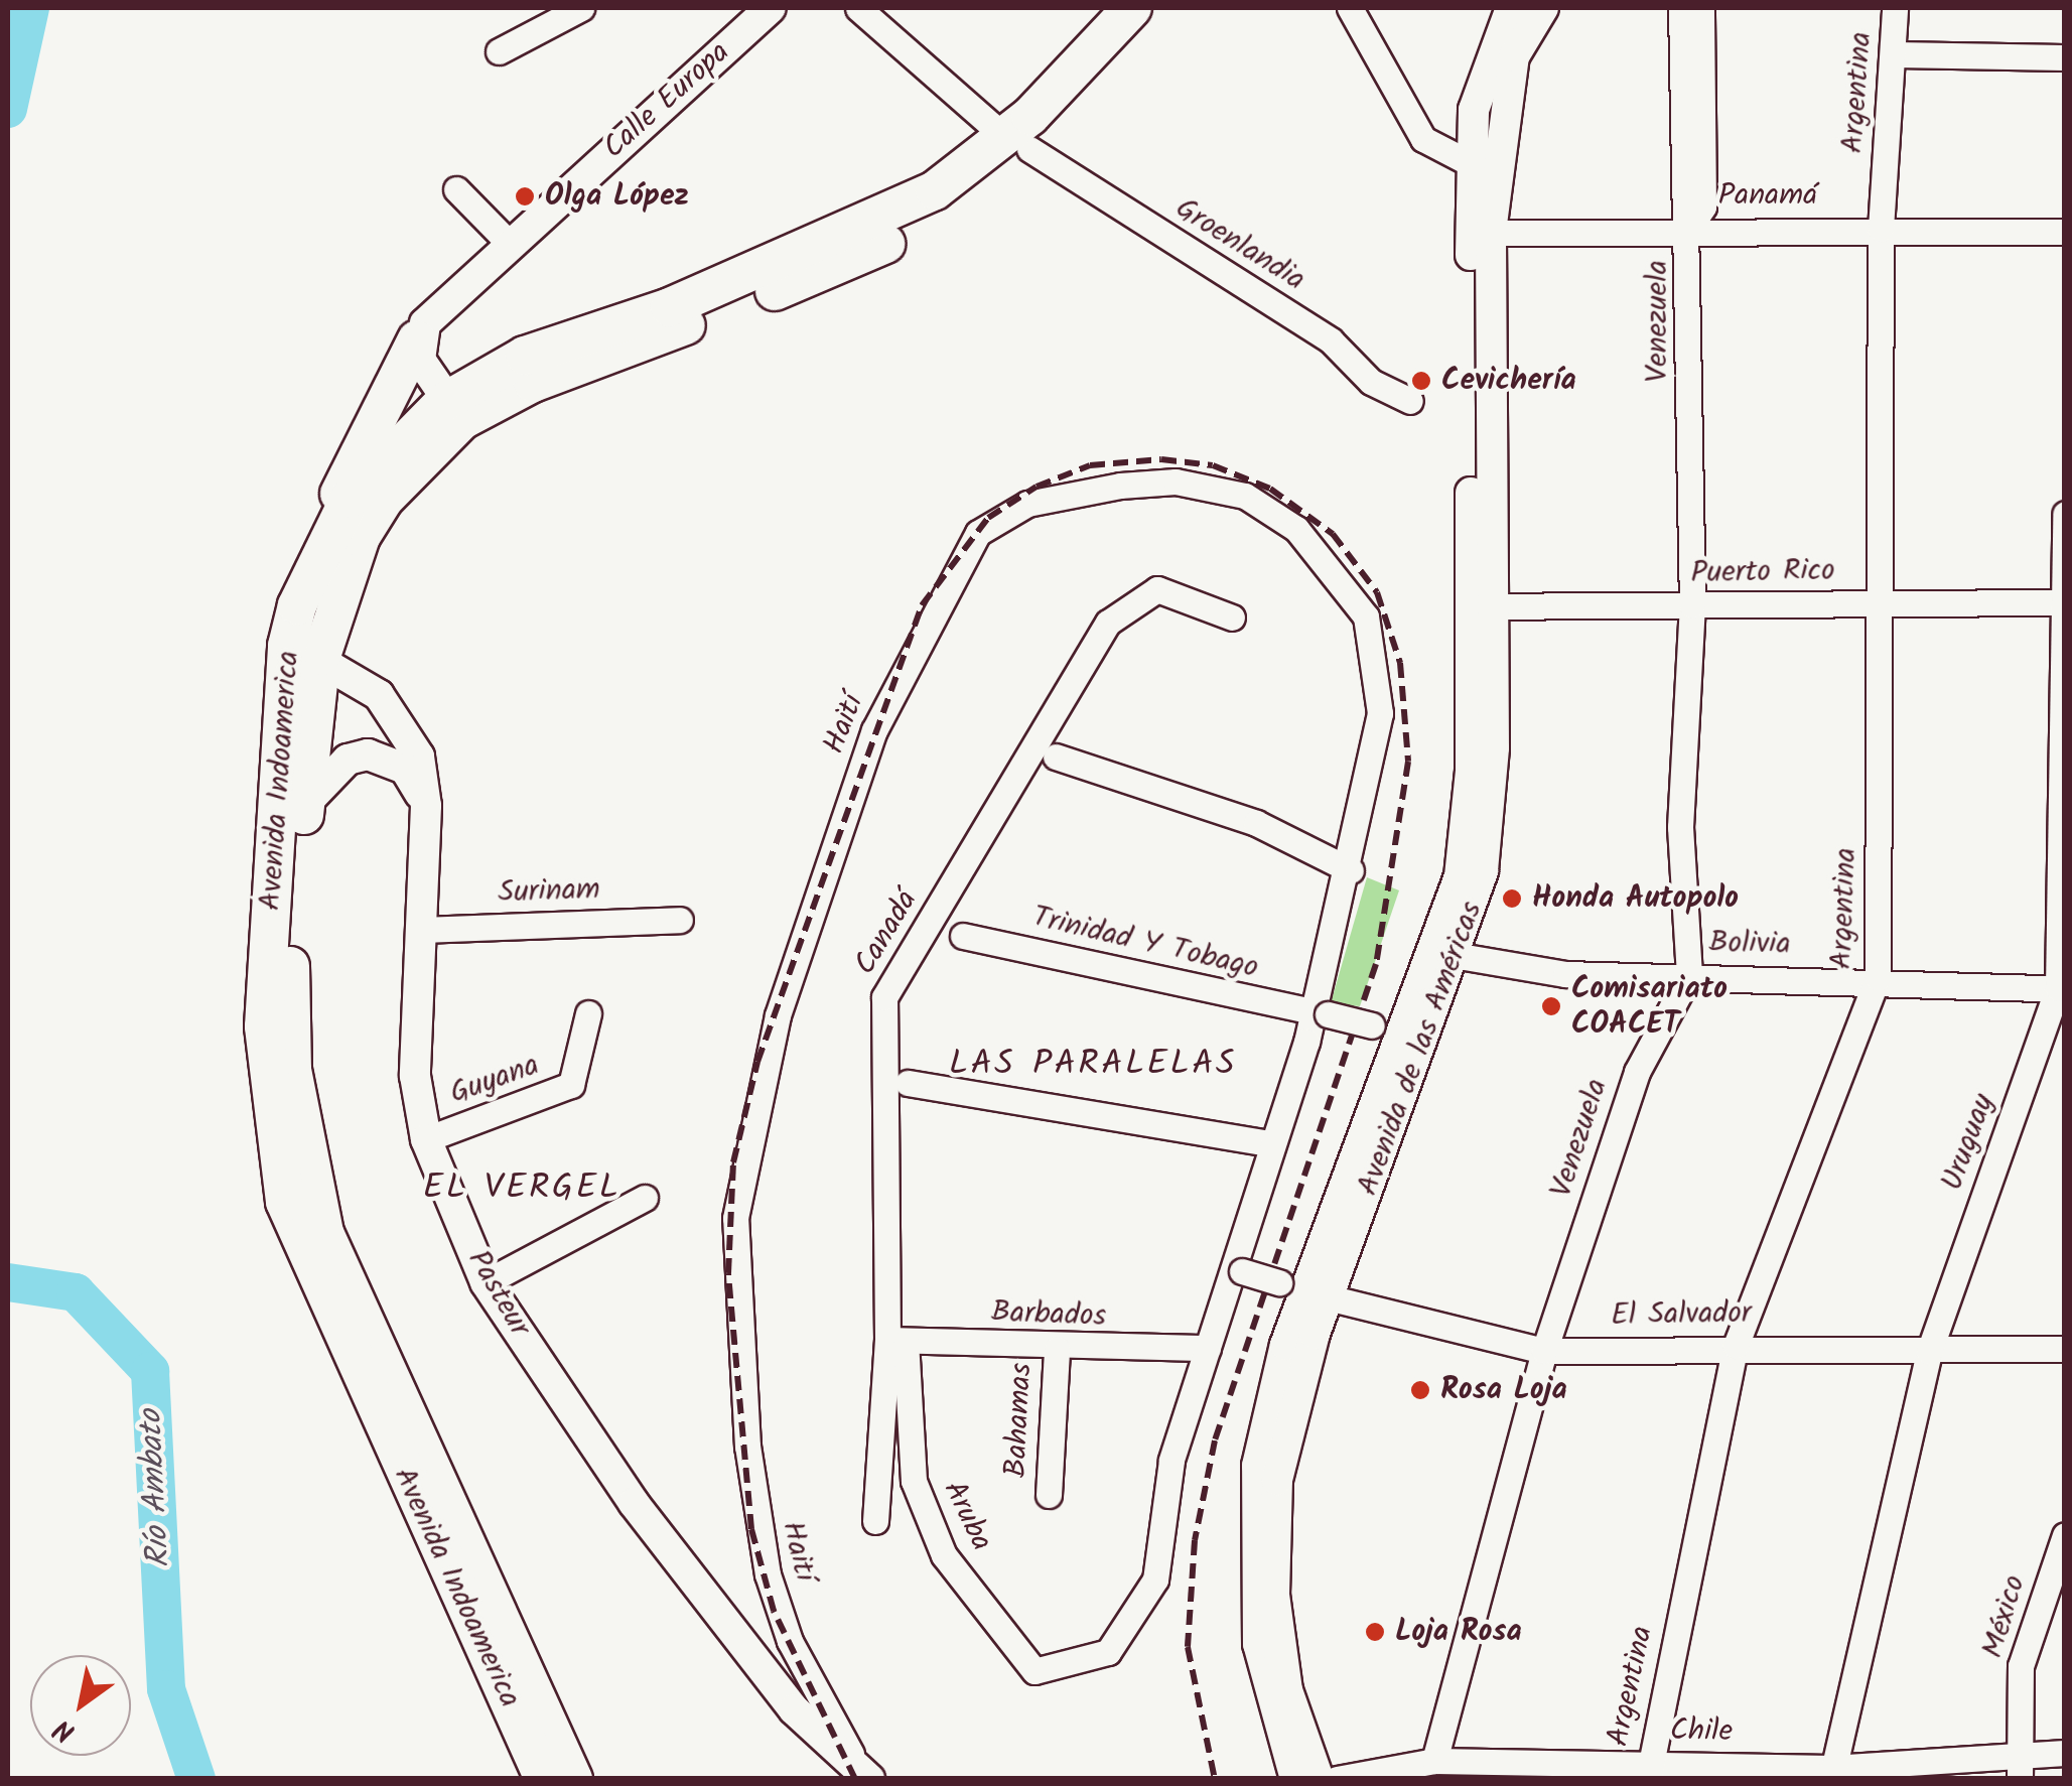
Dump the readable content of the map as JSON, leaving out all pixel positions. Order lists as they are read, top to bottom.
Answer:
{
  "streets": {
    "main road": ["Avenida Indoamerica"],
    "street": [
      "Argentina",
      "Calle Europa",
      "Panamá",
      "Groenlandia",
      "Venezuela",
      "Puerto Rico",
      "Haití",
      "Surinam",
      "Canadá",
      "Trinidad Y Tobago",
      "Bolivia",
      "Avenida de las Américas",
      "Guyana",
      "Uruguay",
      "Pasteur",
      "Barbados",
      "El Salvador",
      "Bahamas",
      "Aruba",
      "México",
      "Chile"
    ]
  },
  "crossings": [
    ["Argentina", "Panamá"],
    ["Argentina", "Puerto Rico"],
    ["Argentina", "Bolivia"],
    ["Argentina", "El Salvador"],
    ["Argentina", "Chile"],
    ["Panamá", "Venezuela"],
    ["Panamá", "Avenida de las Américas"],
    ["Groenlandia", "Avenida Indoamerica"],
    ["Venezuela", "Puerto Rico"],
    ["Venezuela", "Bolivia"],
    ["Venezuela", "El Salvador"],
    ["Venezuela", "Chile"],
    ["Puerto Rico", "Avenida de las Américas"],
    ["Puerto Rico", "Uruguay"],
    ["Haití", "Trinidad Y Tobago"],
    ["Haití", "Pasteur"],
    ["Avenida Indoamerica", "Pasteur"],
    ["Surinam", "Pasteur"],
    ["Canadá", "Barbados"],
    ["Canadá", "Aruba"],
    ["Trinidad Y Tobago", "Avenida de las Américas"],
    ["Bolivia", "Avenida de las Américas"],
    ["Bolivia", "Uruguay"],
    ["Avenida de las Américas", "El Salvador"],
    ["Guyana", "Pasteur"],
    ["Uruguay", "El Salvador"],
    ["Uruguay", "Chile"],
    ["Barbados", "Bahamas"],
    ["Barbados", "Aruba"],
    ["México", "Chile"]
  ],
  "districts": ["LAS PARALELAS", "EL VERGEL"],
  "water": ["Río Ambato"],
  "places": [
    "Olga López",
    "Cevichería",
    "Honda Autopolo",
    "Comisariato COACET",
    "Rosa Loja",
    "Loja Rosa"
  ],
  "north": "bottom left"
}
